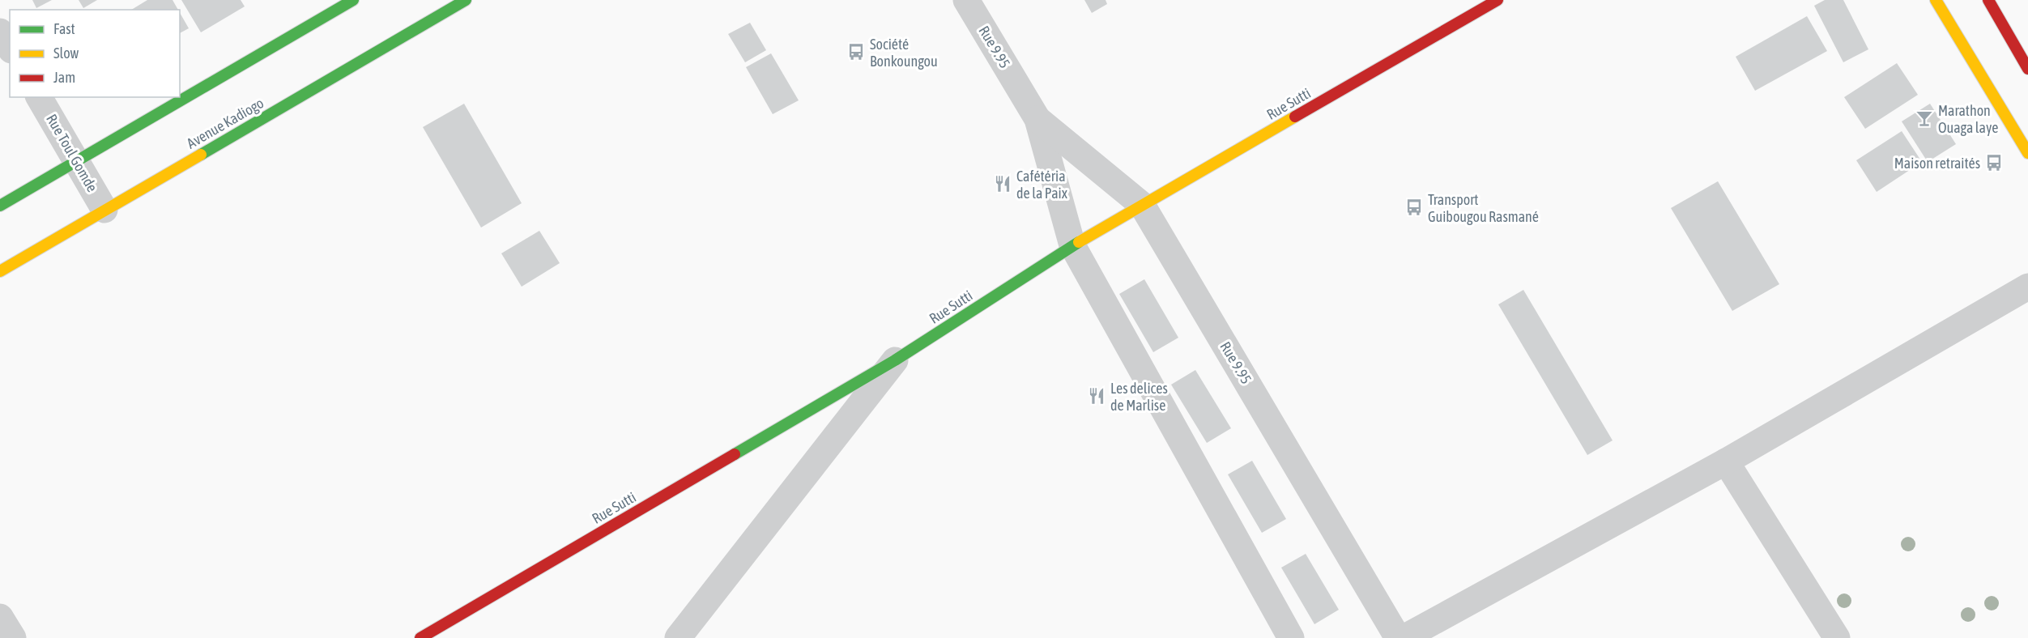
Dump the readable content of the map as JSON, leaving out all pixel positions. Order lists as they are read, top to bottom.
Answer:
{
  "streets": {
    "main road": ["Rue Sutti", "Avenue Kadiogo"],
    "street": ["Rue 9.95", "Rue Toul Gomde"]
  },
  "crossings": [
    ["Rue 9.95", "Rue Sutti"],
    ["Avenue Kadiogo", "Rue Toul Gomde"]
  ],
  "places": {
    "bus stop": ["Société Bonkoungou", "Maison retraités", "Transport Guibougou Rasmané"],
    "bar": ["Marathon Ouaga laye"],
    "restaurant": ["Cafétéria de la Paix", "Les delices de Marlise"]
  },
  "legend": ["Fast", "Slow", "Jam"]
}
